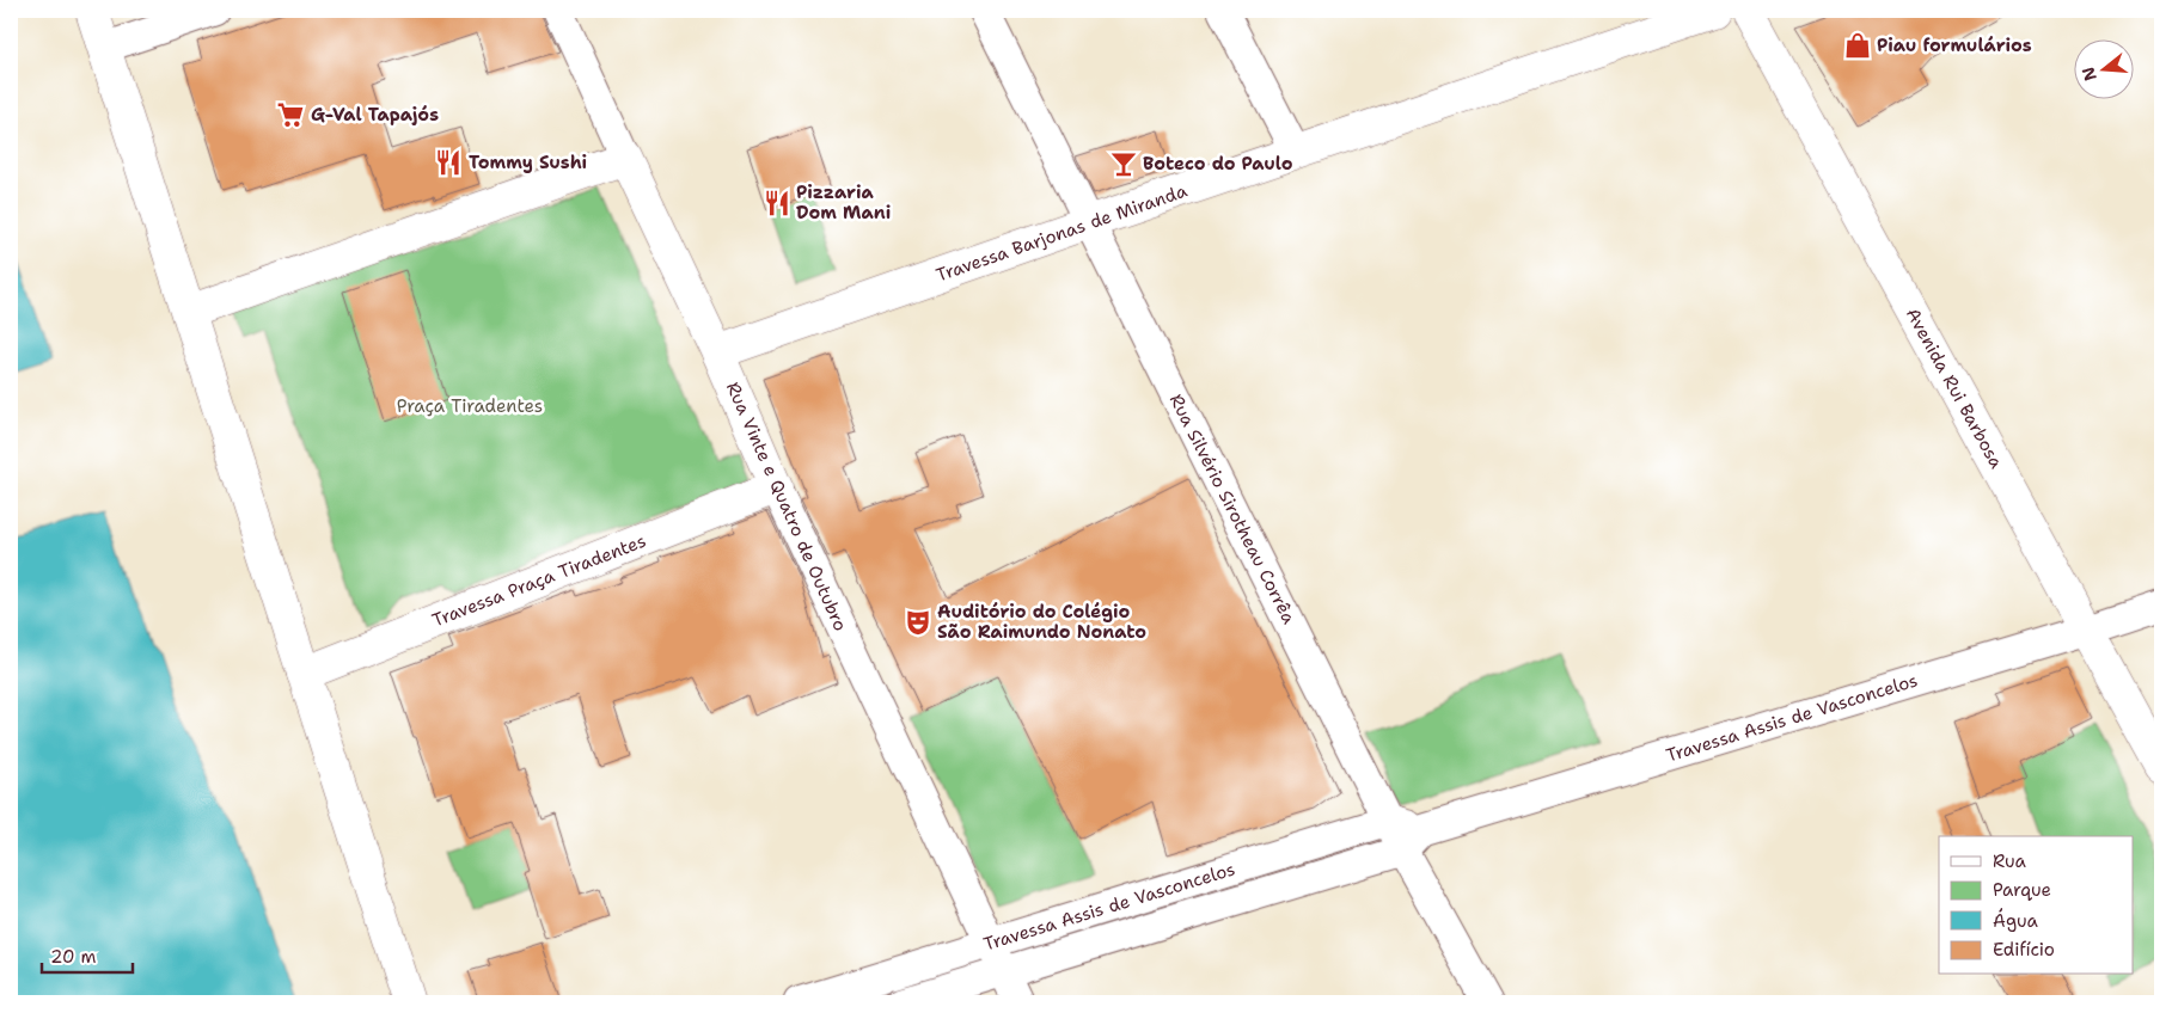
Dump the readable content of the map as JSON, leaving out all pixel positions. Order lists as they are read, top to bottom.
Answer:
{
  "streets": {
    "street": [
      "Travessa Barjonas de Miranda",
      "Avenida Rui Barbosa",
      "Rua Vinte e Quatro de Outubro",
      "Rua Silvério Sirotheau Corrêa",
      "Travessa Praça Tiradentes",
      "Travessa Assis de Vasconcelos"
    ]
  },
  "crossings": [
    ["Travessa Barjonas de Miranda", "Rua Vinte e Quatro de Outubro"],
    ["Travessa Barjonas de Miranda", "Rua Silvério Sirotheau Corrêa"],
    ["Avenida Rui Barbosa", "Travessa Assis de Vasconcelos"],
    ["Rua Vinte e Quatro de Outubro", "Travessa Praça Tiradentes"],
    ["Rua Vinte e Quatro de Outubro", "Travessa Assis de Vasconcelos"],
    ["Rua Silvério Sirotheau Corrêa", "Travessa Assis de Vasconcelos"]
  ],
  "parks": ["Praça Tiradentes"],
  "places": {
    "shop": ["Piau formulários"],
    "supermarket": ["G-Val Tapajós"],
    "restaurant": ["Tommy Sushi", "Pizzaria Dom Mani"],
    "bar": ["Boteco do Paulo"],
    "theatre": ["Auditório do Colégio São Raimundo Nonato"]
  },
  "legend": [
    "Rua",
    "Parque",
    "Água",
    "Edifício"
  ],
  "scale_bar": "20 m",
  "north": "left"
}
